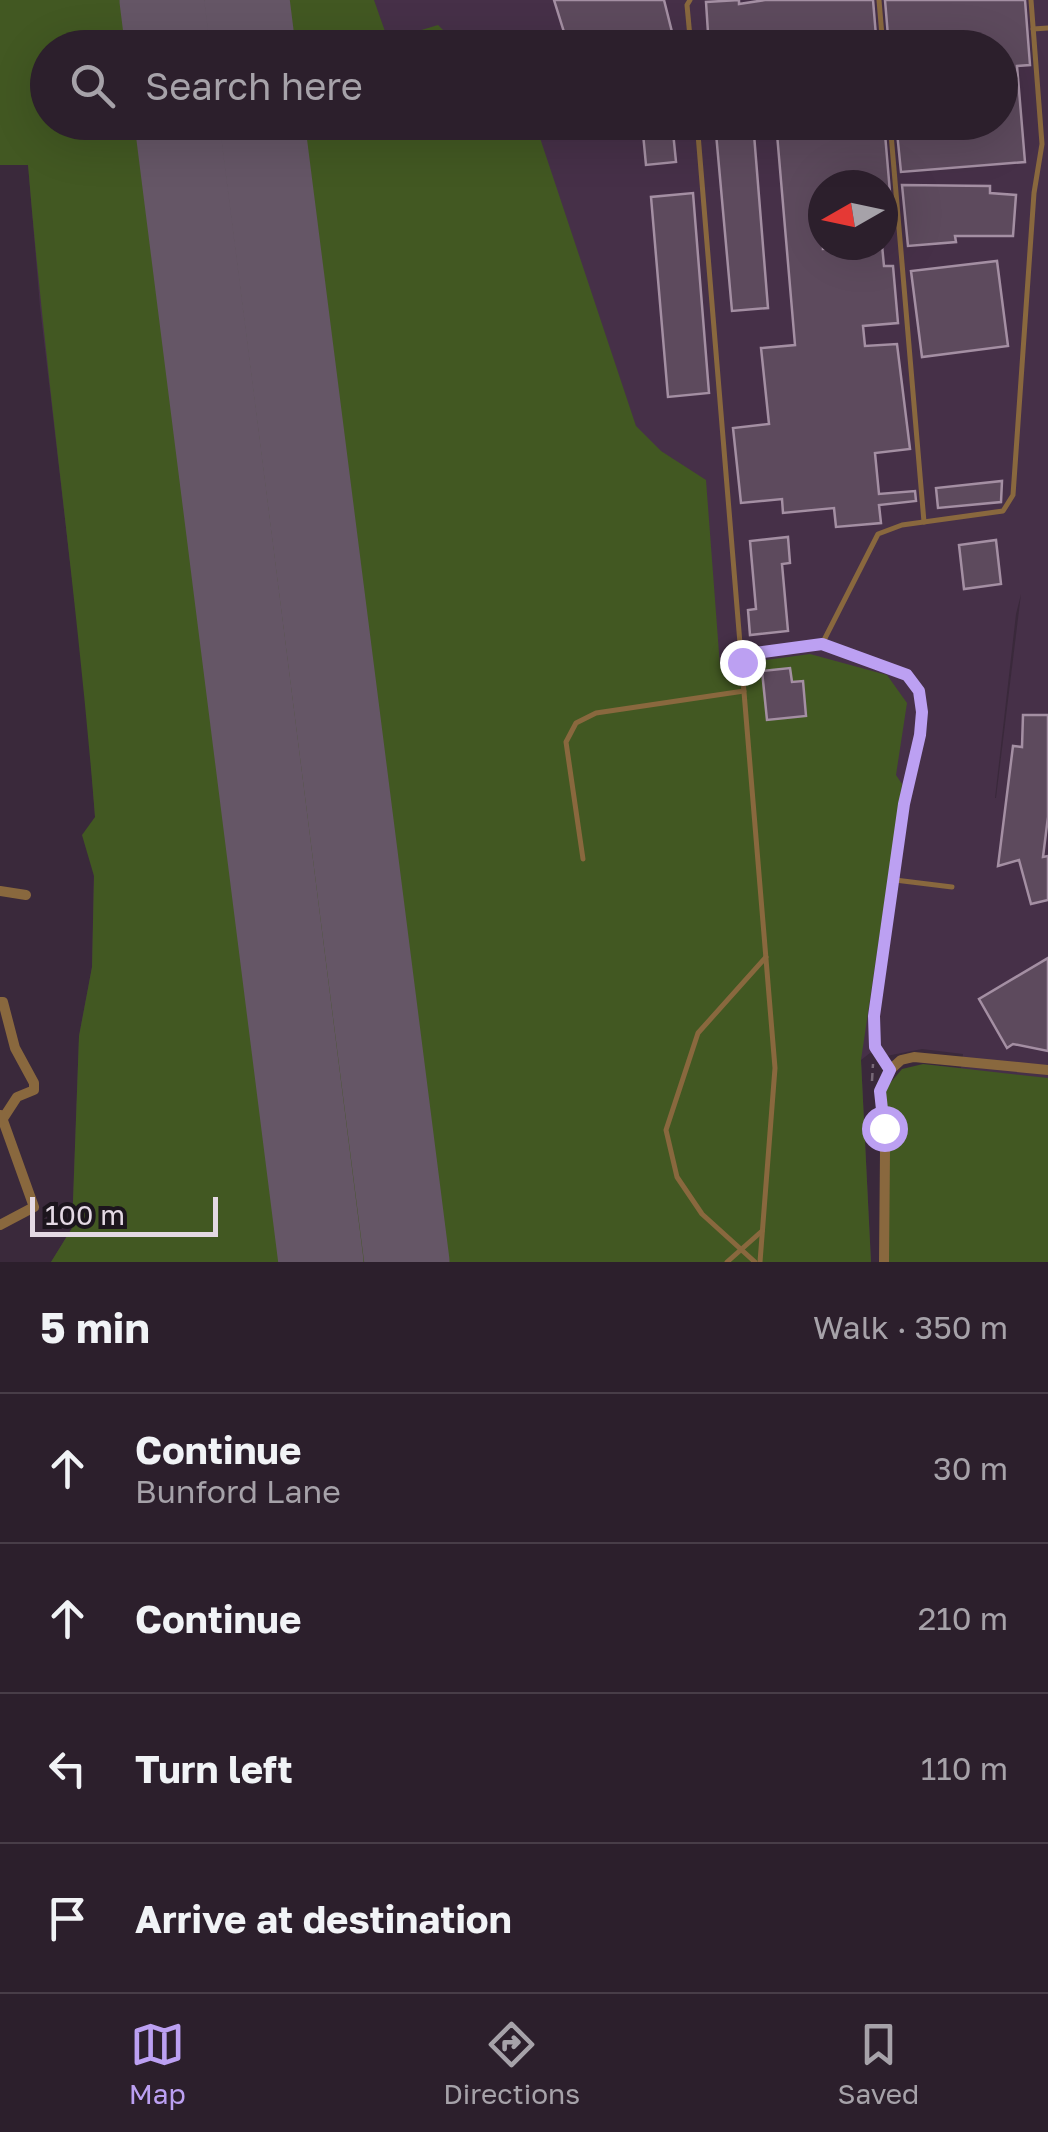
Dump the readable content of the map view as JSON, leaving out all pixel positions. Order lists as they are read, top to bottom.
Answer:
{
  "scale_bar": "100 m",
  "north": "left",
  "page": {
    "search": "Search here",
    "scale": "100 m",
    "heading": ["5 min", "Walk · 350 m"],
    "list": [
      ["Continue", "Bunford Lane", "30 m"],
      ["Continue", "210 m"],
      ["Turn left", "110 m"],
      "Arrive at destination"
    ],
    "nav": ["Map", "Directions", "Saved"]
  }
}
